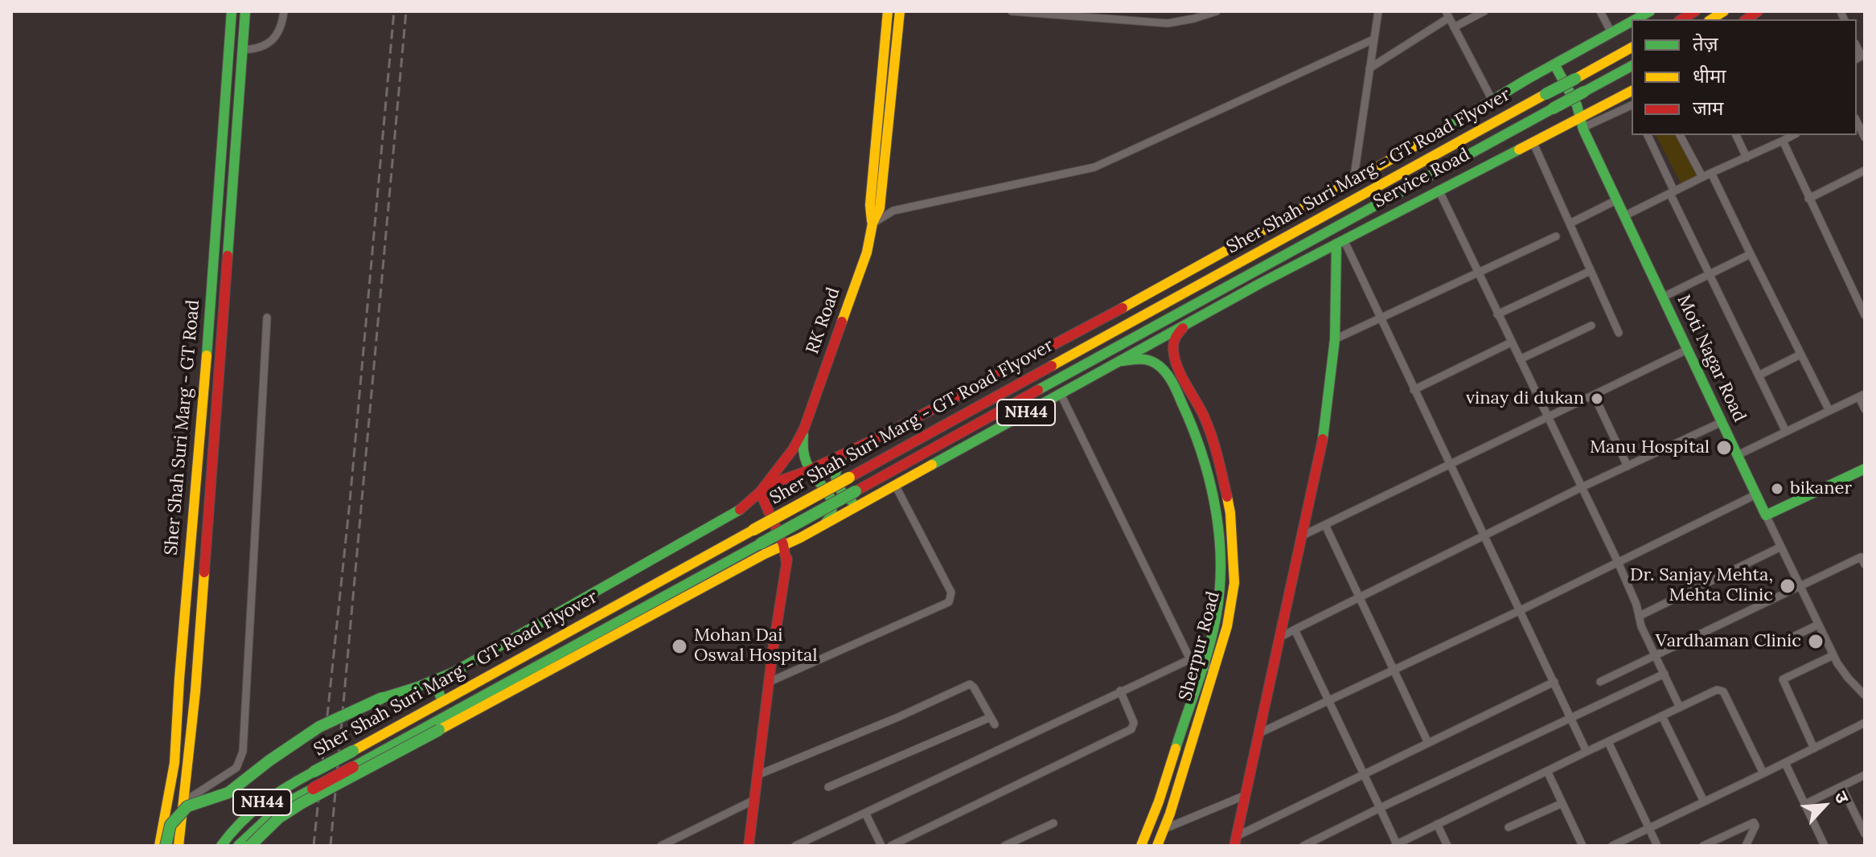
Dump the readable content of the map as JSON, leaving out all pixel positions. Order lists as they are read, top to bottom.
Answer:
{
  "streets": {
    "main road": [
      "Sher Shah Suri Marg - GT Road Flyover",
      "Service Road",
      "RK Road",
      "Moti Nagar Road",
      "NH44",
      "Sher Shah Suri Marg - GT Road",
      "Sherpur Road"
    ]
  },
  "crossings": [
    ["Service Road", "Moti Nagar Road"],
    ["Service Road", "NH44"],
    ["Service Road", "Sherpur Road"],
    ["NH44", "Sherpur Road"]
  ],
  "places": [
    "vinay di dukan",
    "Manu Hospital",
    "bikaner",
    "Dr. Sanjay Mehta, Mehta Clinic",
    "Vardhaman Clinic",
    "Mohan Dai Oswal Hospital"
  ],
  "legend": ["तेज़", "धीमा", "जाम"],
  "north": "top right"
}
